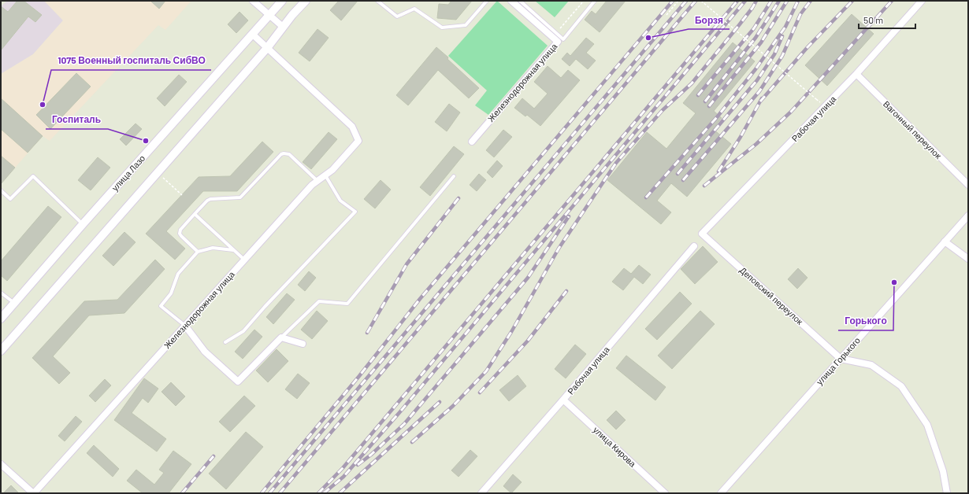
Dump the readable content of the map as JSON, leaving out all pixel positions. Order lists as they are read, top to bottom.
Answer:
{
  "streets": {
    "street": [
      "Железнодорожная улица",
      "Рабочая улица",
      "Вагонный переулок",
      "улица Лазо",
      "Деповский переулок",
      "улица Горького",
      "улица Кирова"
    ]
  },
  "crossings": [
    ["Рабочая улица", "Вагонный переулок"],
    ["Рабочая улица", "Деповский переулок"],
    ["Рабочая улица", "улица Кирова"],
    ["Деповский переулок", "улица Горького"]
  ],
  "places": [
    "Борзя",
    "1075 Военный госпиталь СибВО",
    "Госпиталь",
    "Горького"
  ],
  "scale_bar": "50 m"
}
